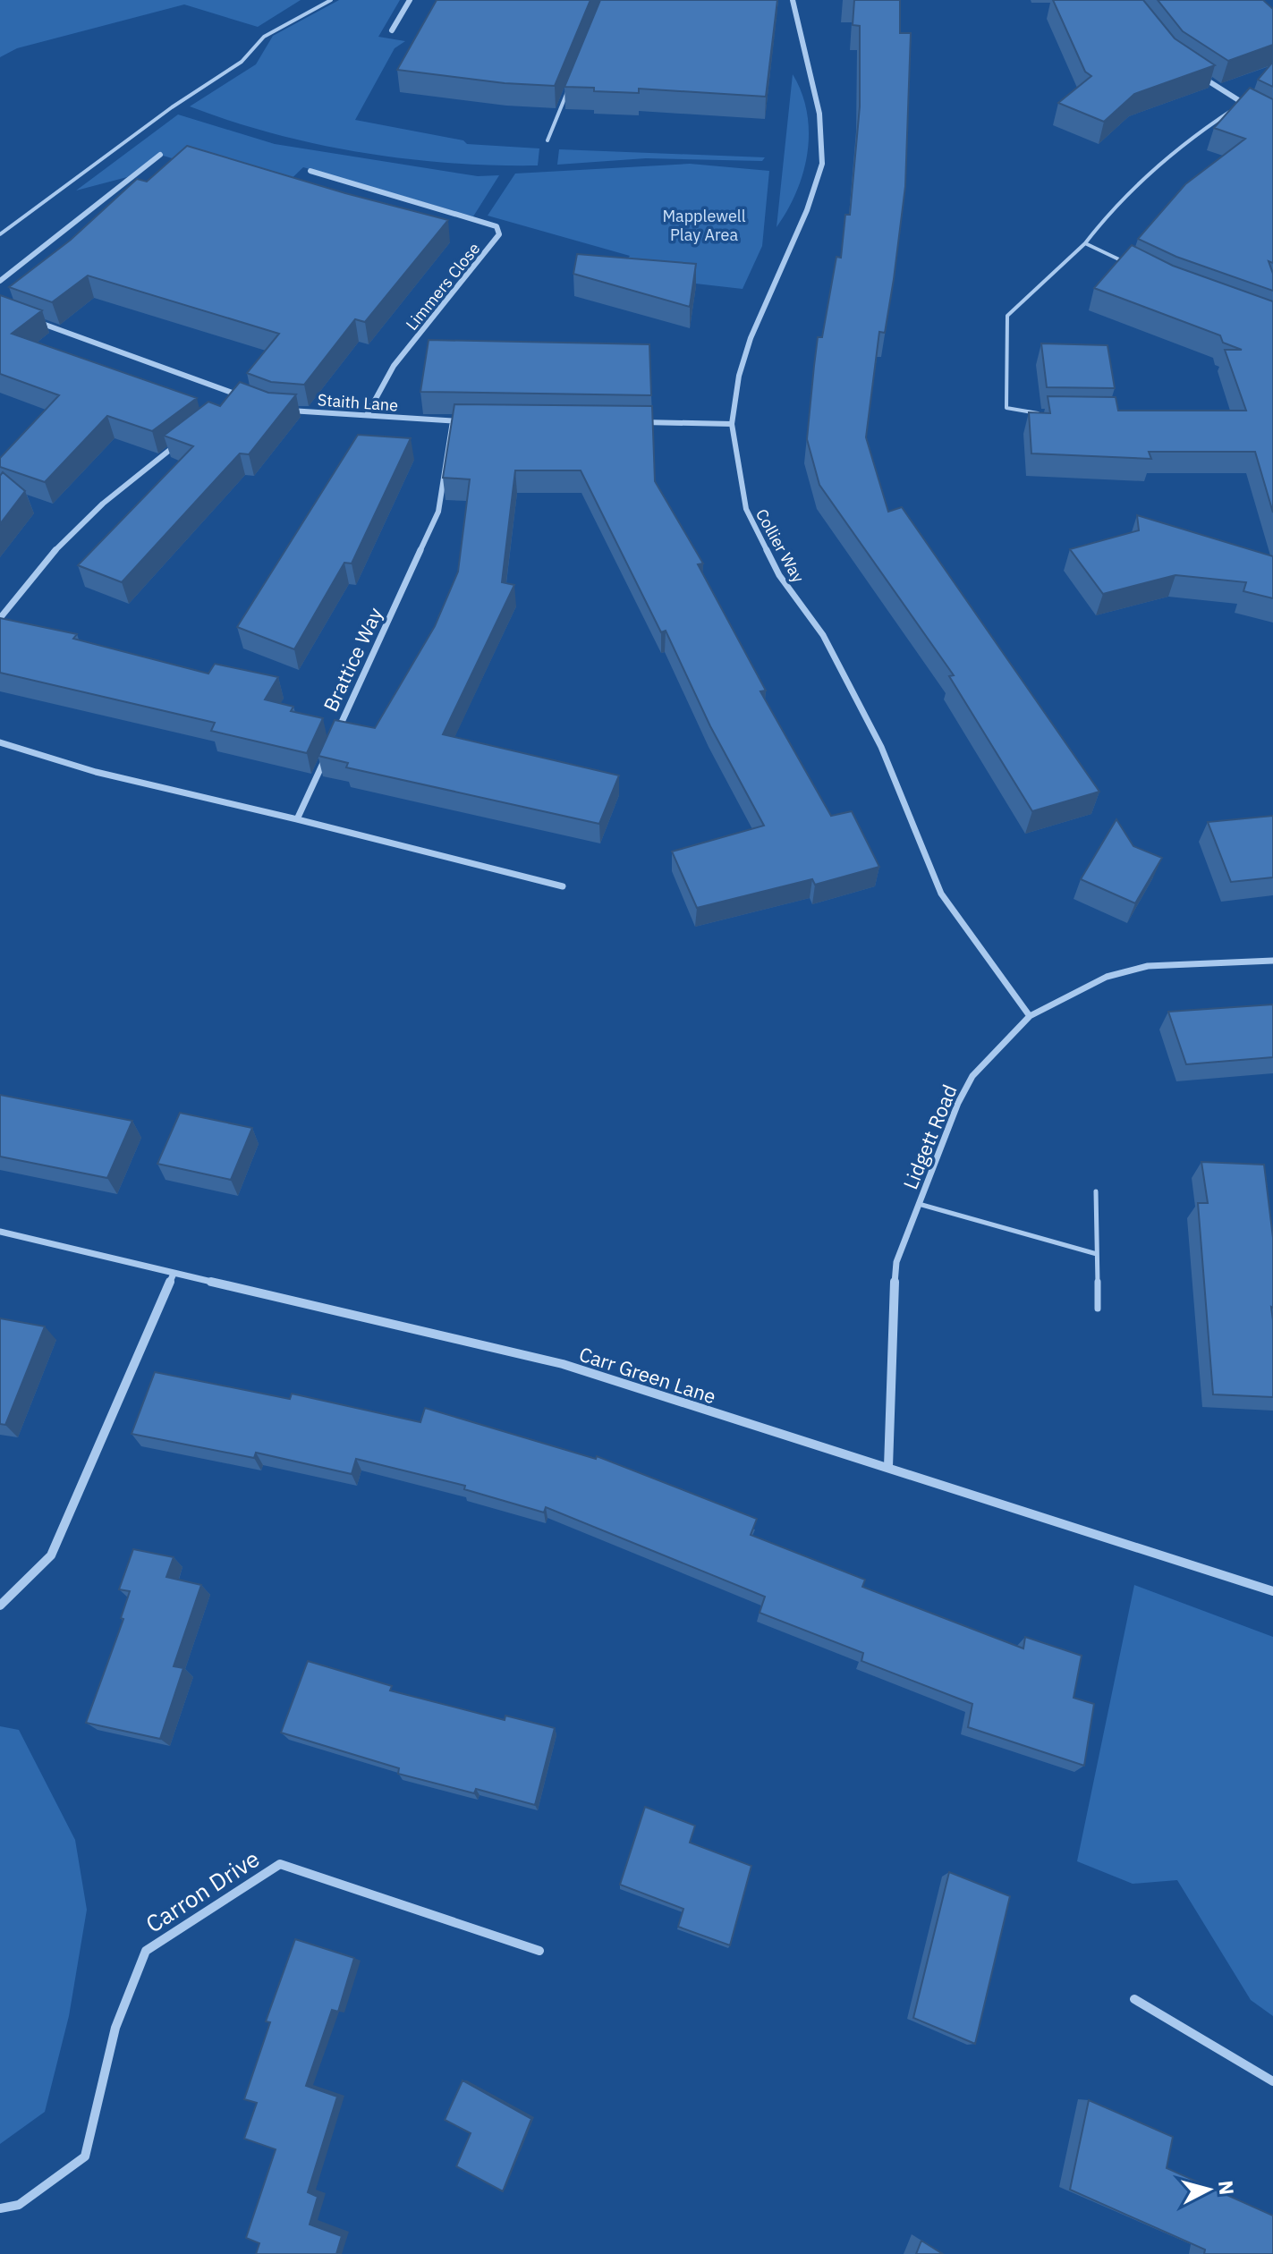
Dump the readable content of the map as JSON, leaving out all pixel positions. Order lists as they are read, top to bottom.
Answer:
{
  "streets": {
    "street": [
      "Limmers Close",
      "Staith Lane",
      "Collier Way",
      "Brattice Way",
      "Lidgett Road",
      "Carr Green Lane",
      "Carron Drive"
    ]
  },
  "crossings": [
    ["Limmers Close", "Staith Lane"],
    ["Staith Lane", "Brattice Way"],
    ["Collier Way", "Lidgett Road"],
    ["Lidgett Road", "Carr Green Lane"]
  ],
  "parks": ["Mapplewell Play Area"],
  "north": "right"
}
